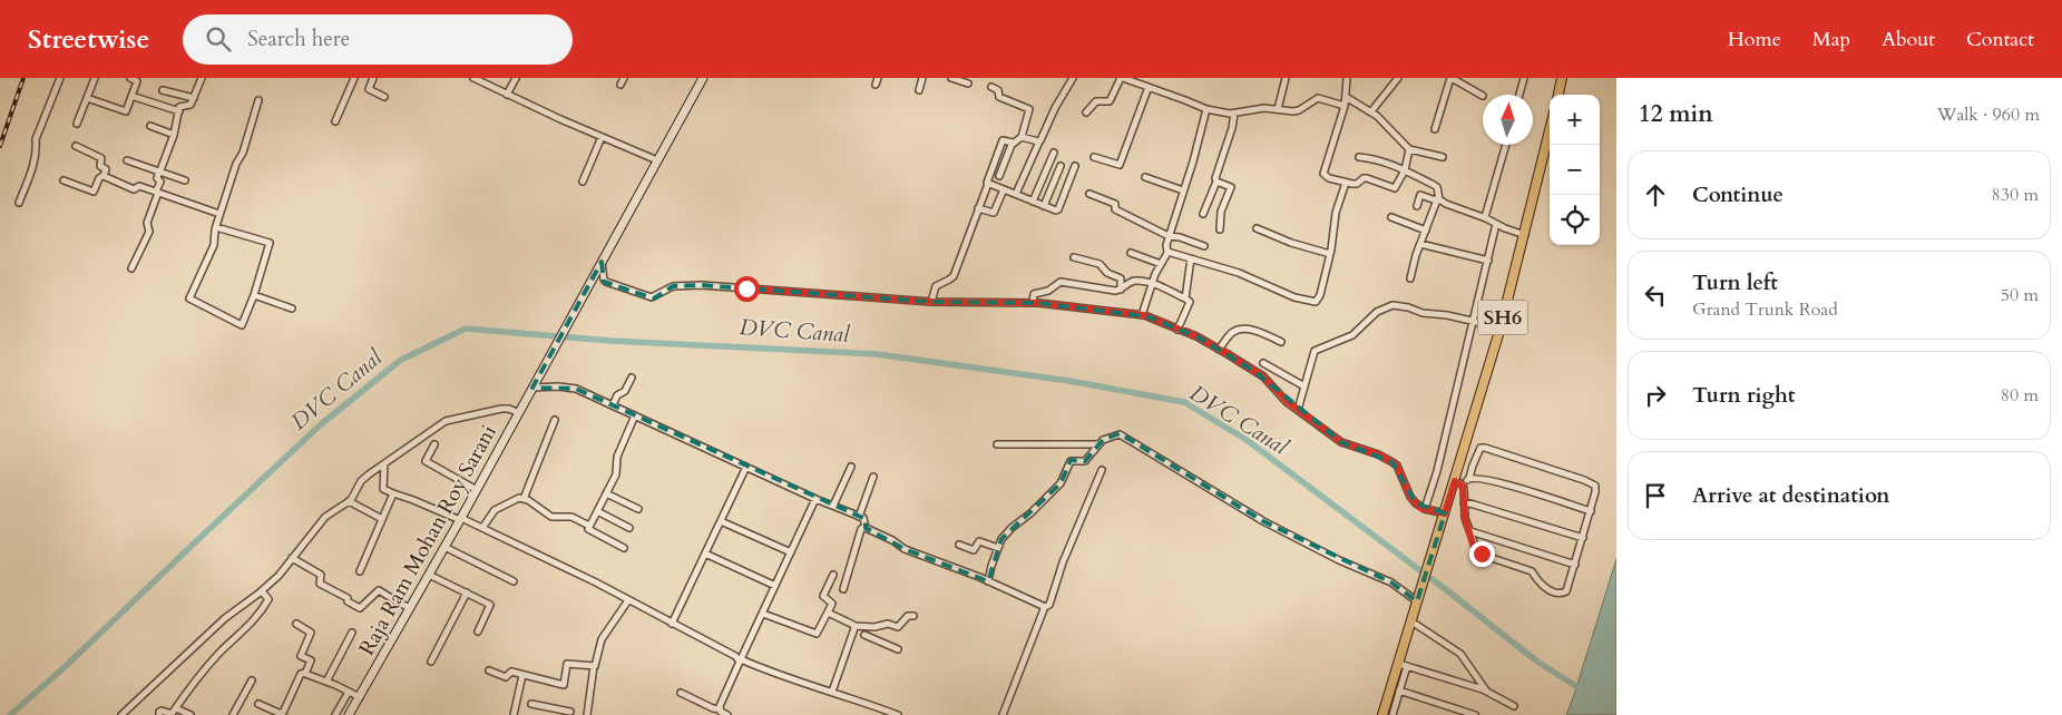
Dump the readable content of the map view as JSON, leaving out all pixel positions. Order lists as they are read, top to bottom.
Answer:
{
  "streets": {
    "main road": ["SH6"],
    "street": ["Raja Ram Mohan Roy Sarani"]
  },
  "water": ["DVC Canal"],
  "north": "top",
  "page": {
    "header": "Streetwise",
    "search": "Search here",
    "nav": [
      "Home",
      "Map",
      "About",
      "Contact"
    ],
    "heading": ["12 min", "Walk · 960 m"],
    "map_buttons": ["+", "−"],
    "list": [
      ["Continue", "830 m"],
      ["Turn left", "Grand Trunk Road", "50 m"],
      ["Turn right", "80 m"],
      "Arrive at destination"
    ]
  }
}
